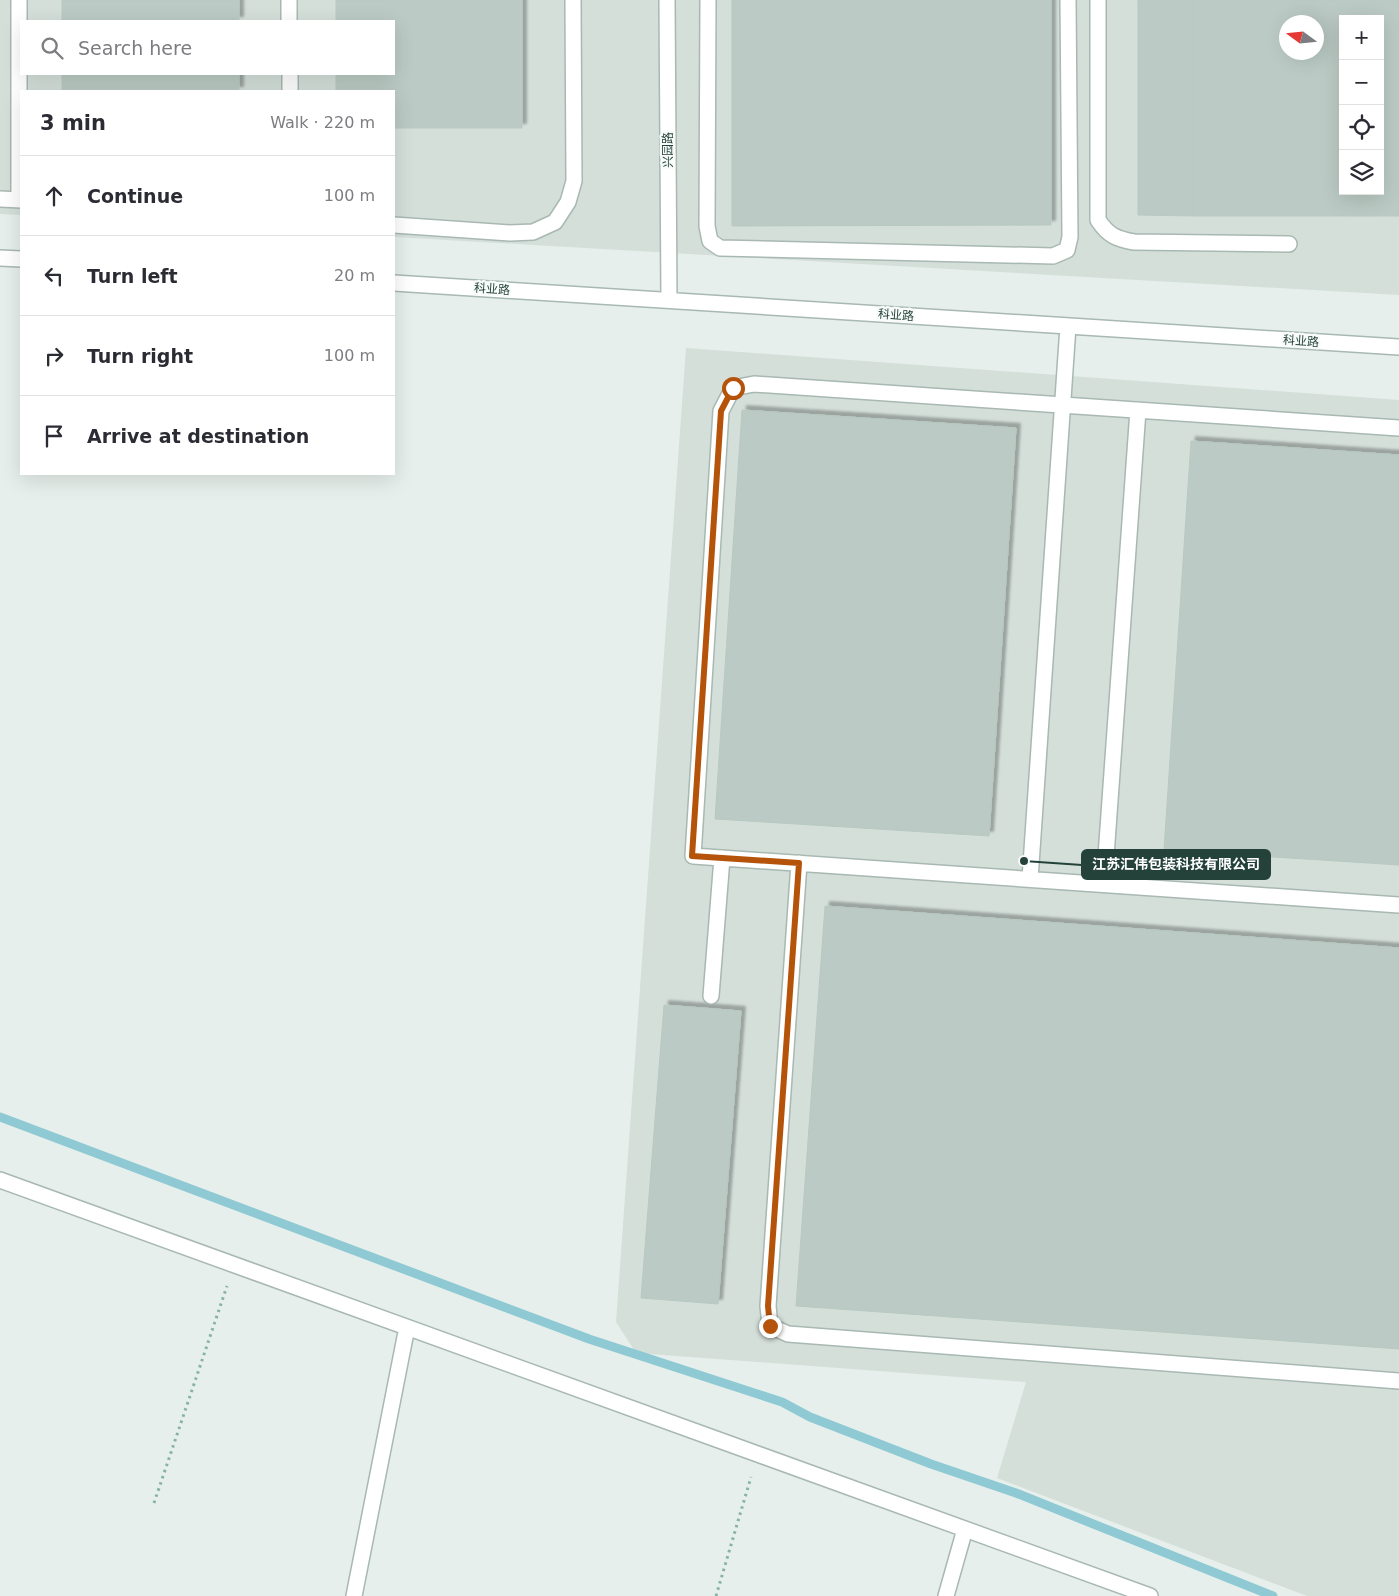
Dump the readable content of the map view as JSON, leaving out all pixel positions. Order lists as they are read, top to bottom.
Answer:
{
  "streets": {
    "street": ["兴园路", "科业路"]
  },
  "crossings": [
    ["兴园路", "科业路"]
  ],
  "places": ["江苏汇伟包装科技有限公司"],
  "north": "left",
  "page": {
    "map_buttons": ["+", "−"],
    "search": "Search here",
    "heading": ["3 min", "Walk · 220 m"],
    "list": [
      ["Continue", "100 m"],
      ["Turn left", "20 m"],
      ["Turn right", "100 m"],
      "Arrive at destination"
    ]
  }
}
